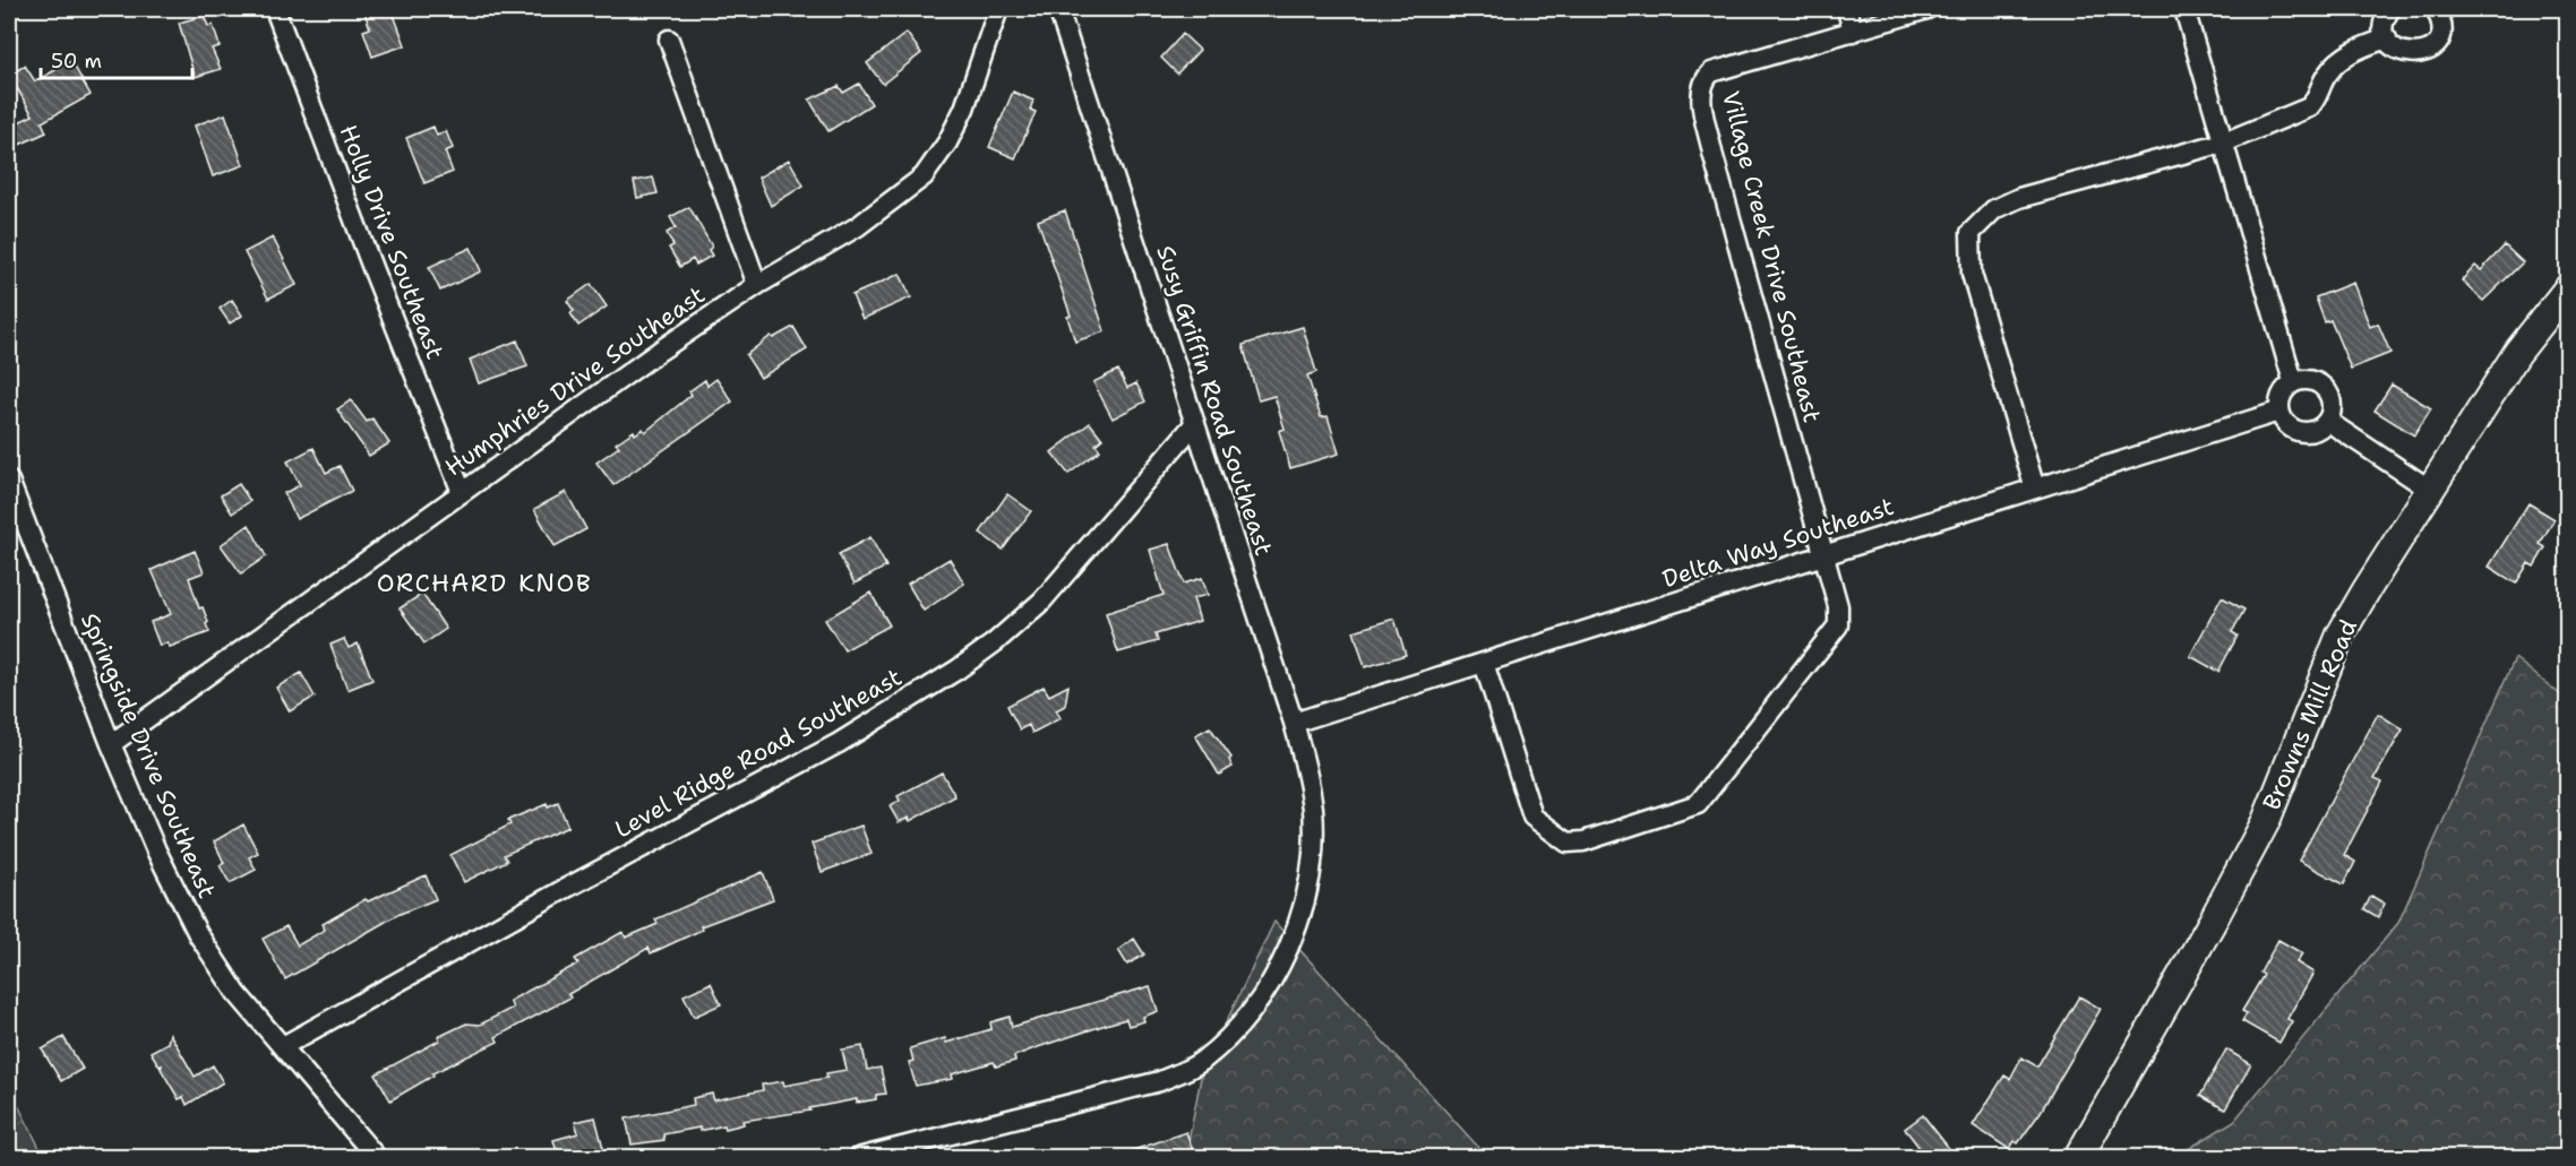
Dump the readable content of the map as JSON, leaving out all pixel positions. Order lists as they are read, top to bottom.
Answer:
{
  "streets": {
    "street": [
      "Holly Drive Southeast",
      "Village Creek Drive Southeast",
      "Humphries Drive Southeast",
      "Susy Griffin Road Southeast",
      "Delta Way Southeast",
      "Browns Mill Road",
      "Level Ridge Road Southeast",
      "Springside Drive Southeast"
    ]
  },
  "crossings": [
    ["Holly Drive Southeast", "Humphries Drive Southeast"],
    ["Village Creek Drive Southeast", "Delta Way Southeast"],
    ["Humphries Drive Southeast", "Springside Drive Southeast"],
    ["Susy Griffin Road Southeast", "Delta Way Southeast"],
    ["Susy Griffin Road Southeast", "Level Ridge Road Southeast"],
    ["Level Ridge Road Southeast", "Springside Drive Southeast"]
  ],
  "districts": ["ORCHARD KNOB"],
  "scale_bar": "50 m"
}
